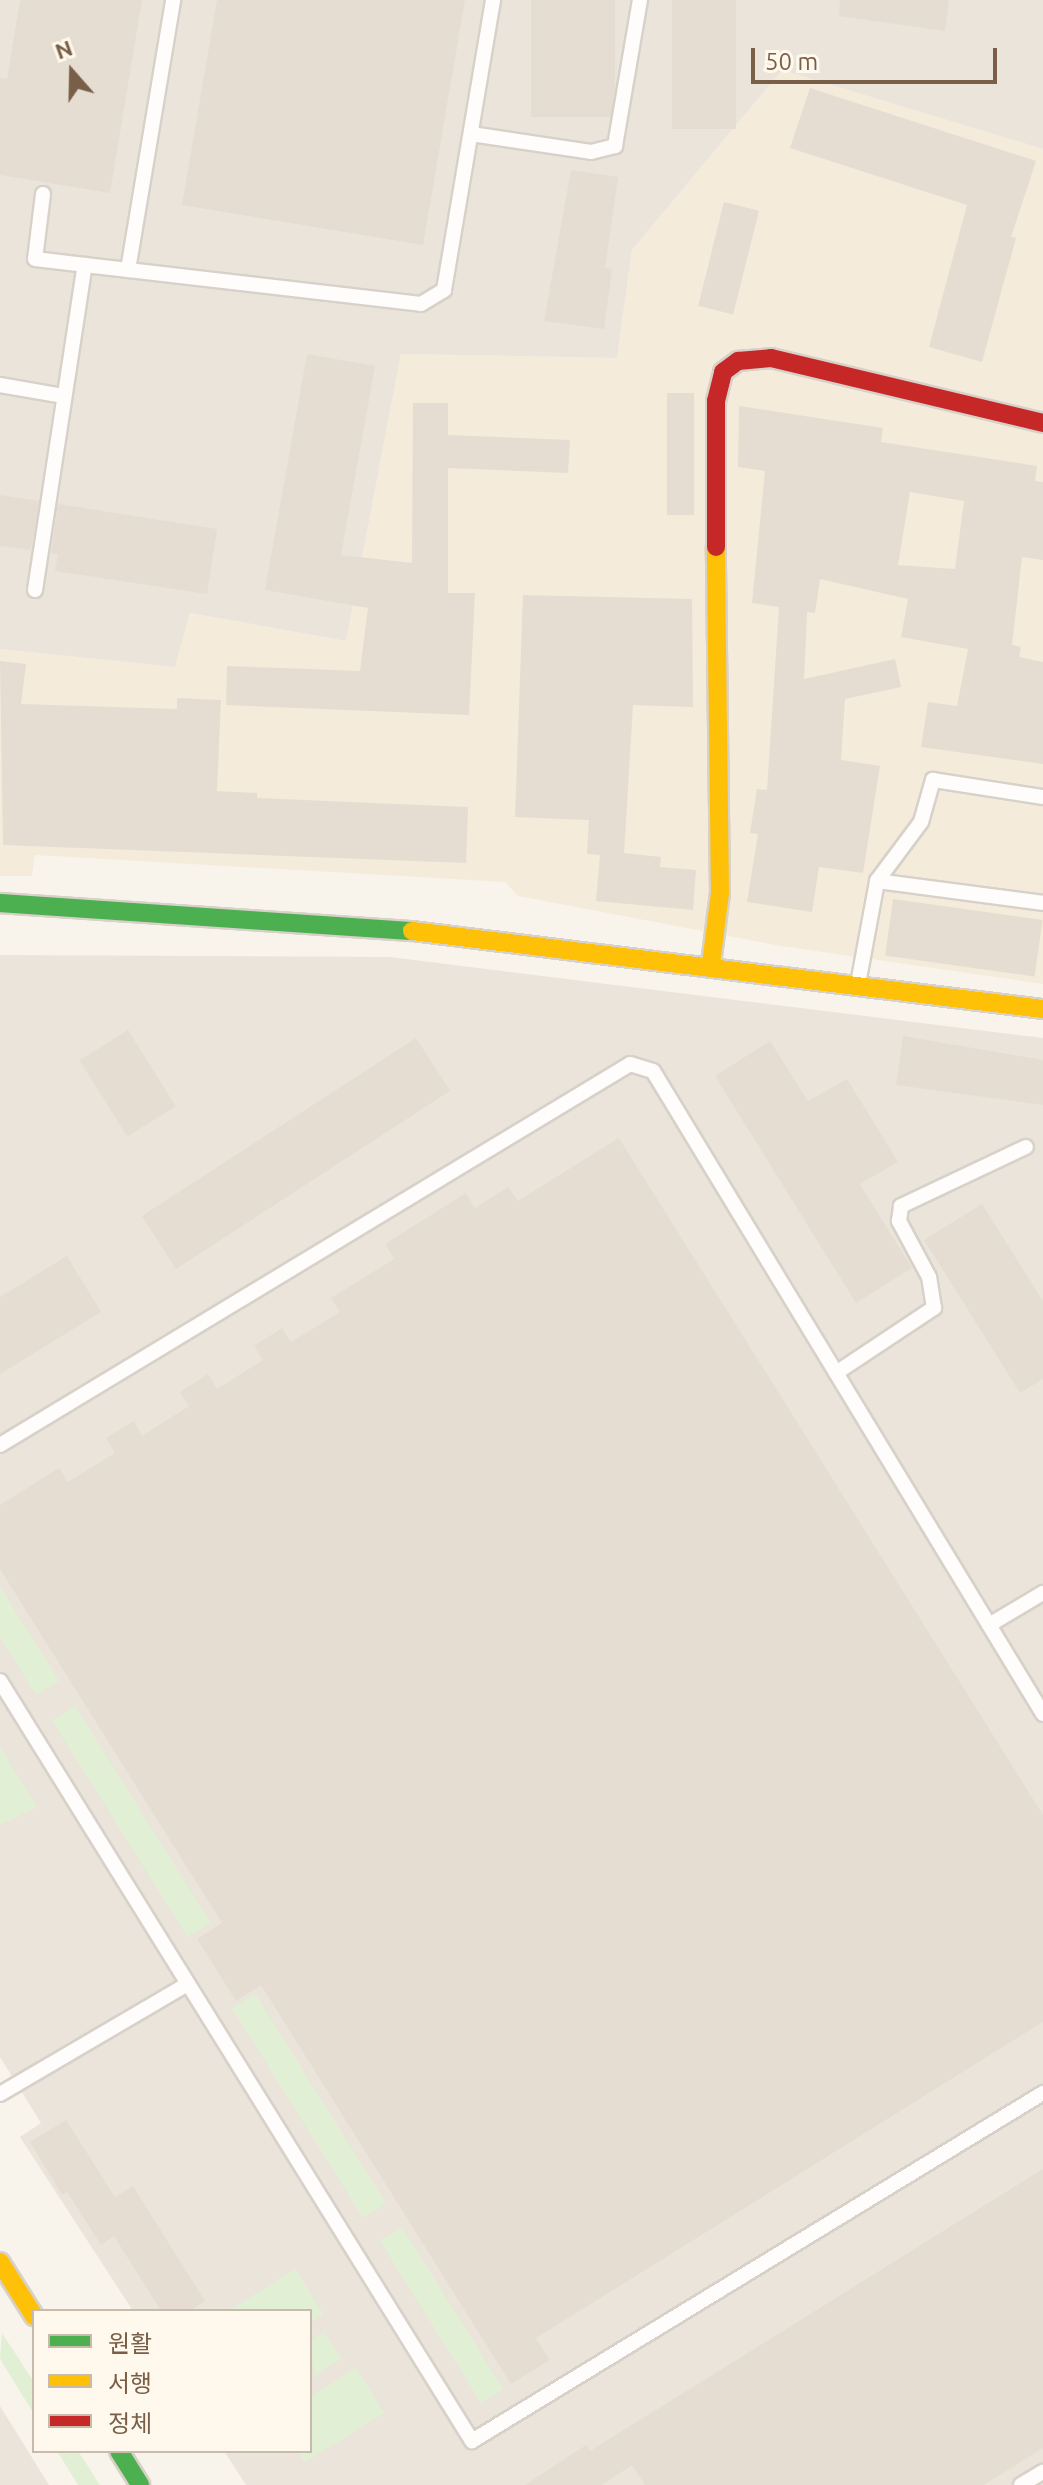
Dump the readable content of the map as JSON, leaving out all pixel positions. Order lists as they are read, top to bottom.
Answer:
{
  "legend": ["원활", "서행", "정체"],
  "scale_bar": "50 m",
  "north": "top"
}
